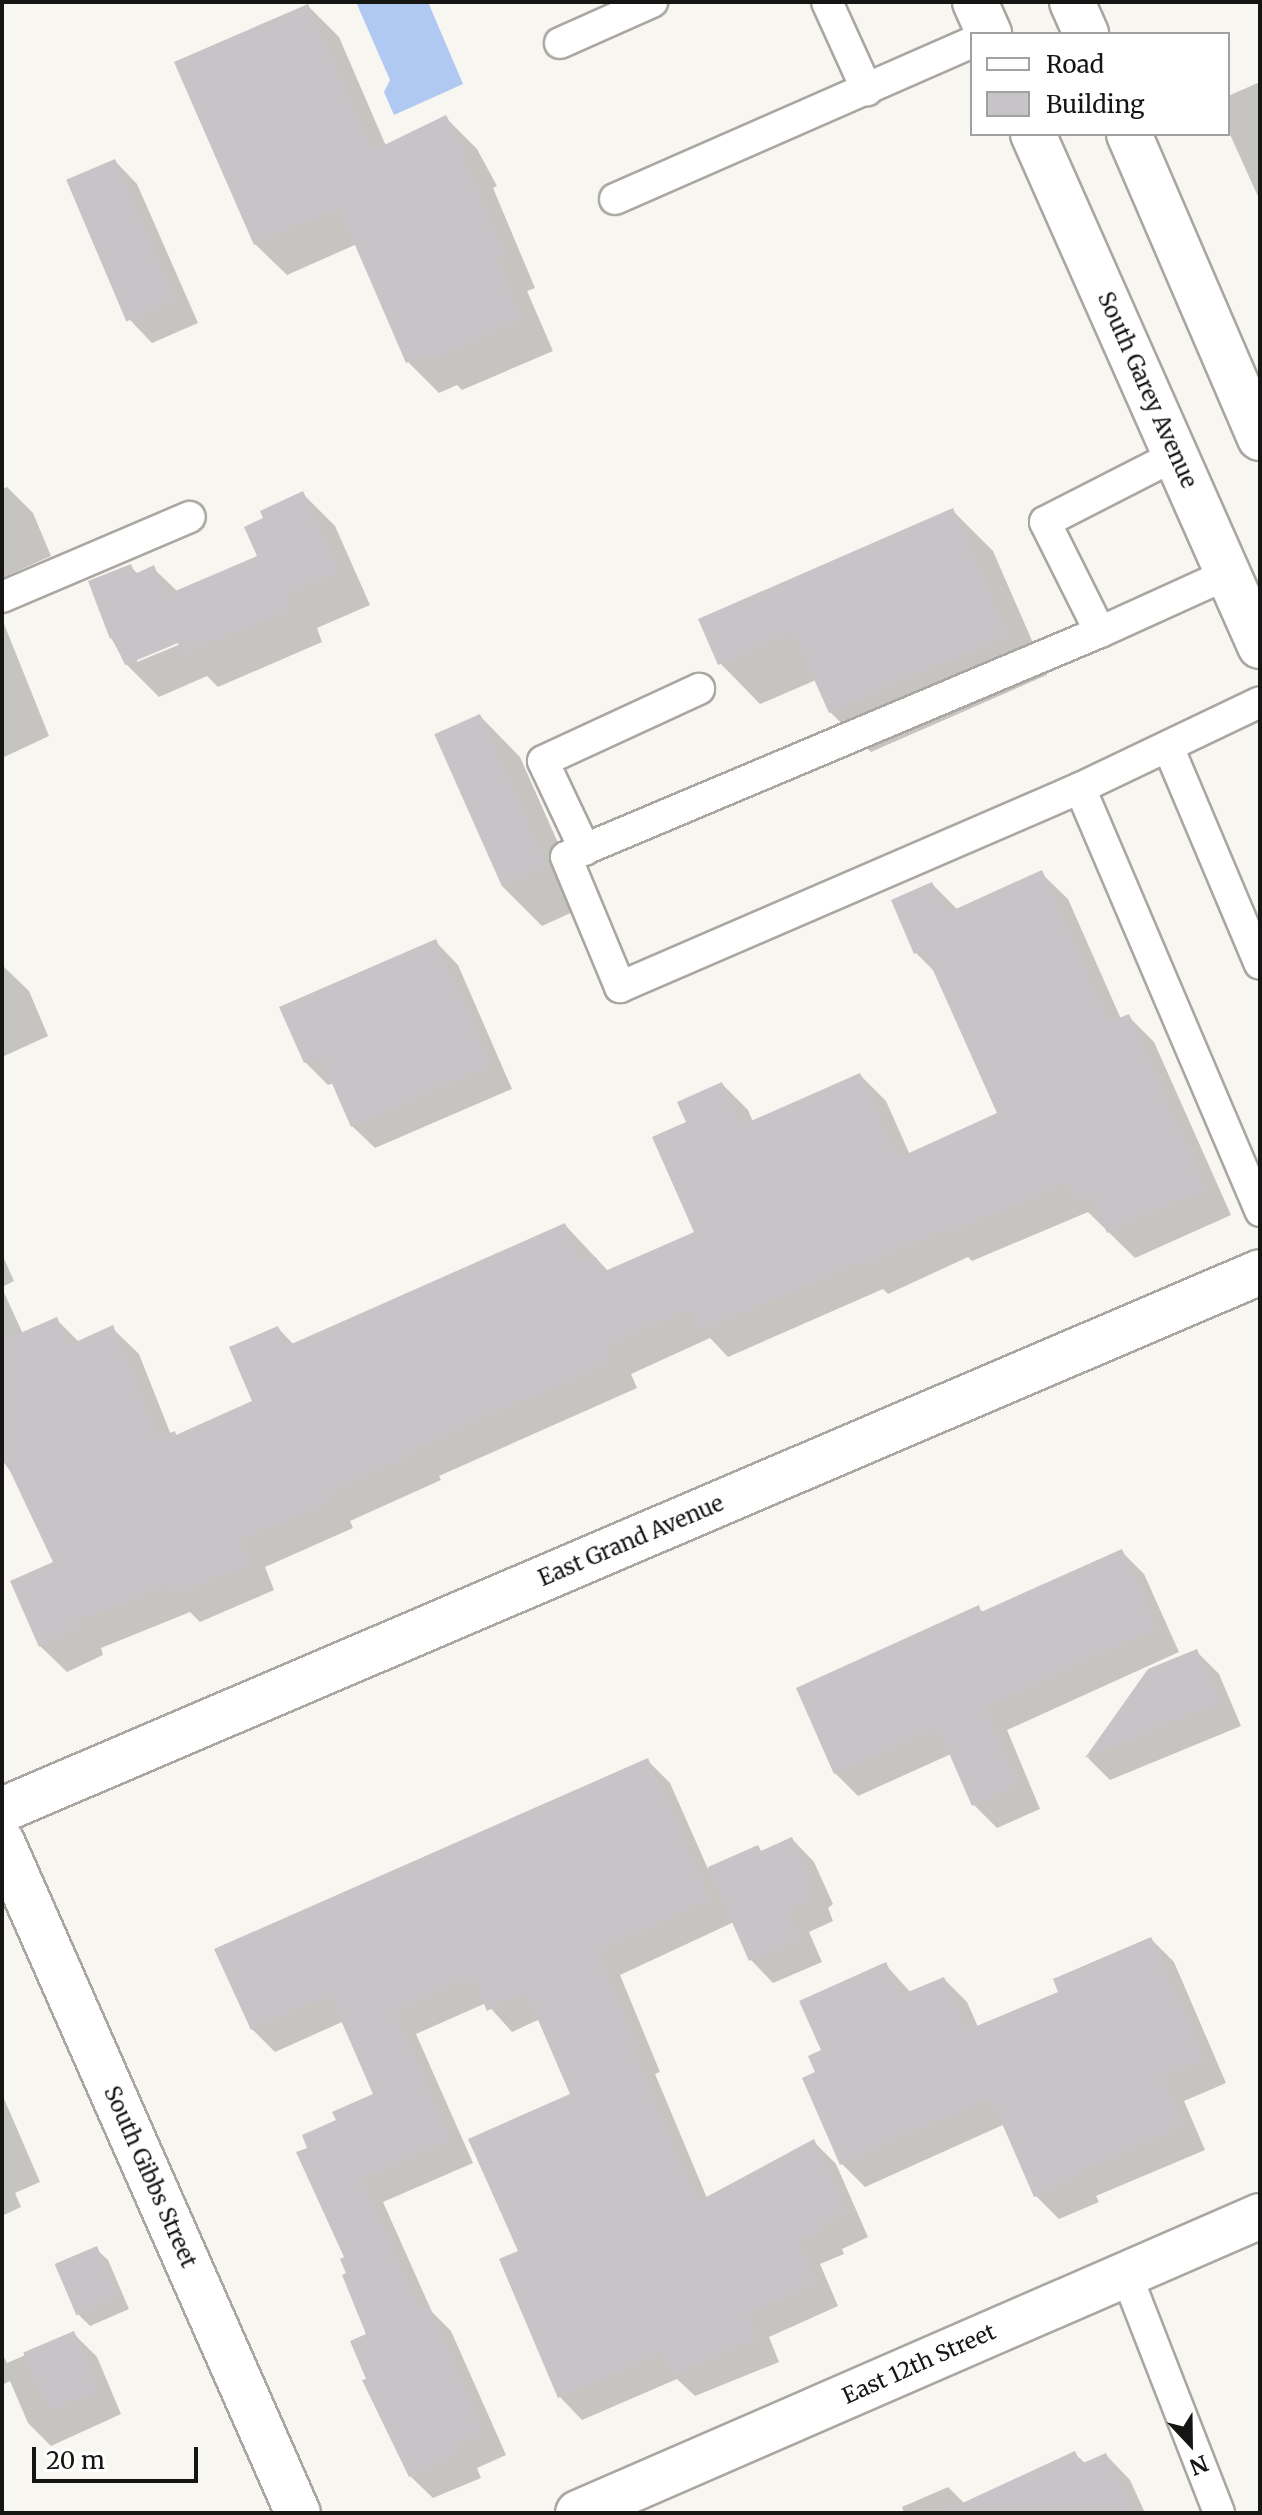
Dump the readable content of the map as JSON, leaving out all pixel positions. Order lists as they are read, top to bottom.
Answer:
{
  "streets": {
    "street": [
      "South Garey Avenue",
      "East Grand Avenue",
      "South Gibbs Street",
      "East 12th Street"
    ]
  },
  "legend": ["Road", "Building"],
  "scale_bar": "20 m",
  "north": "bottom"
}
